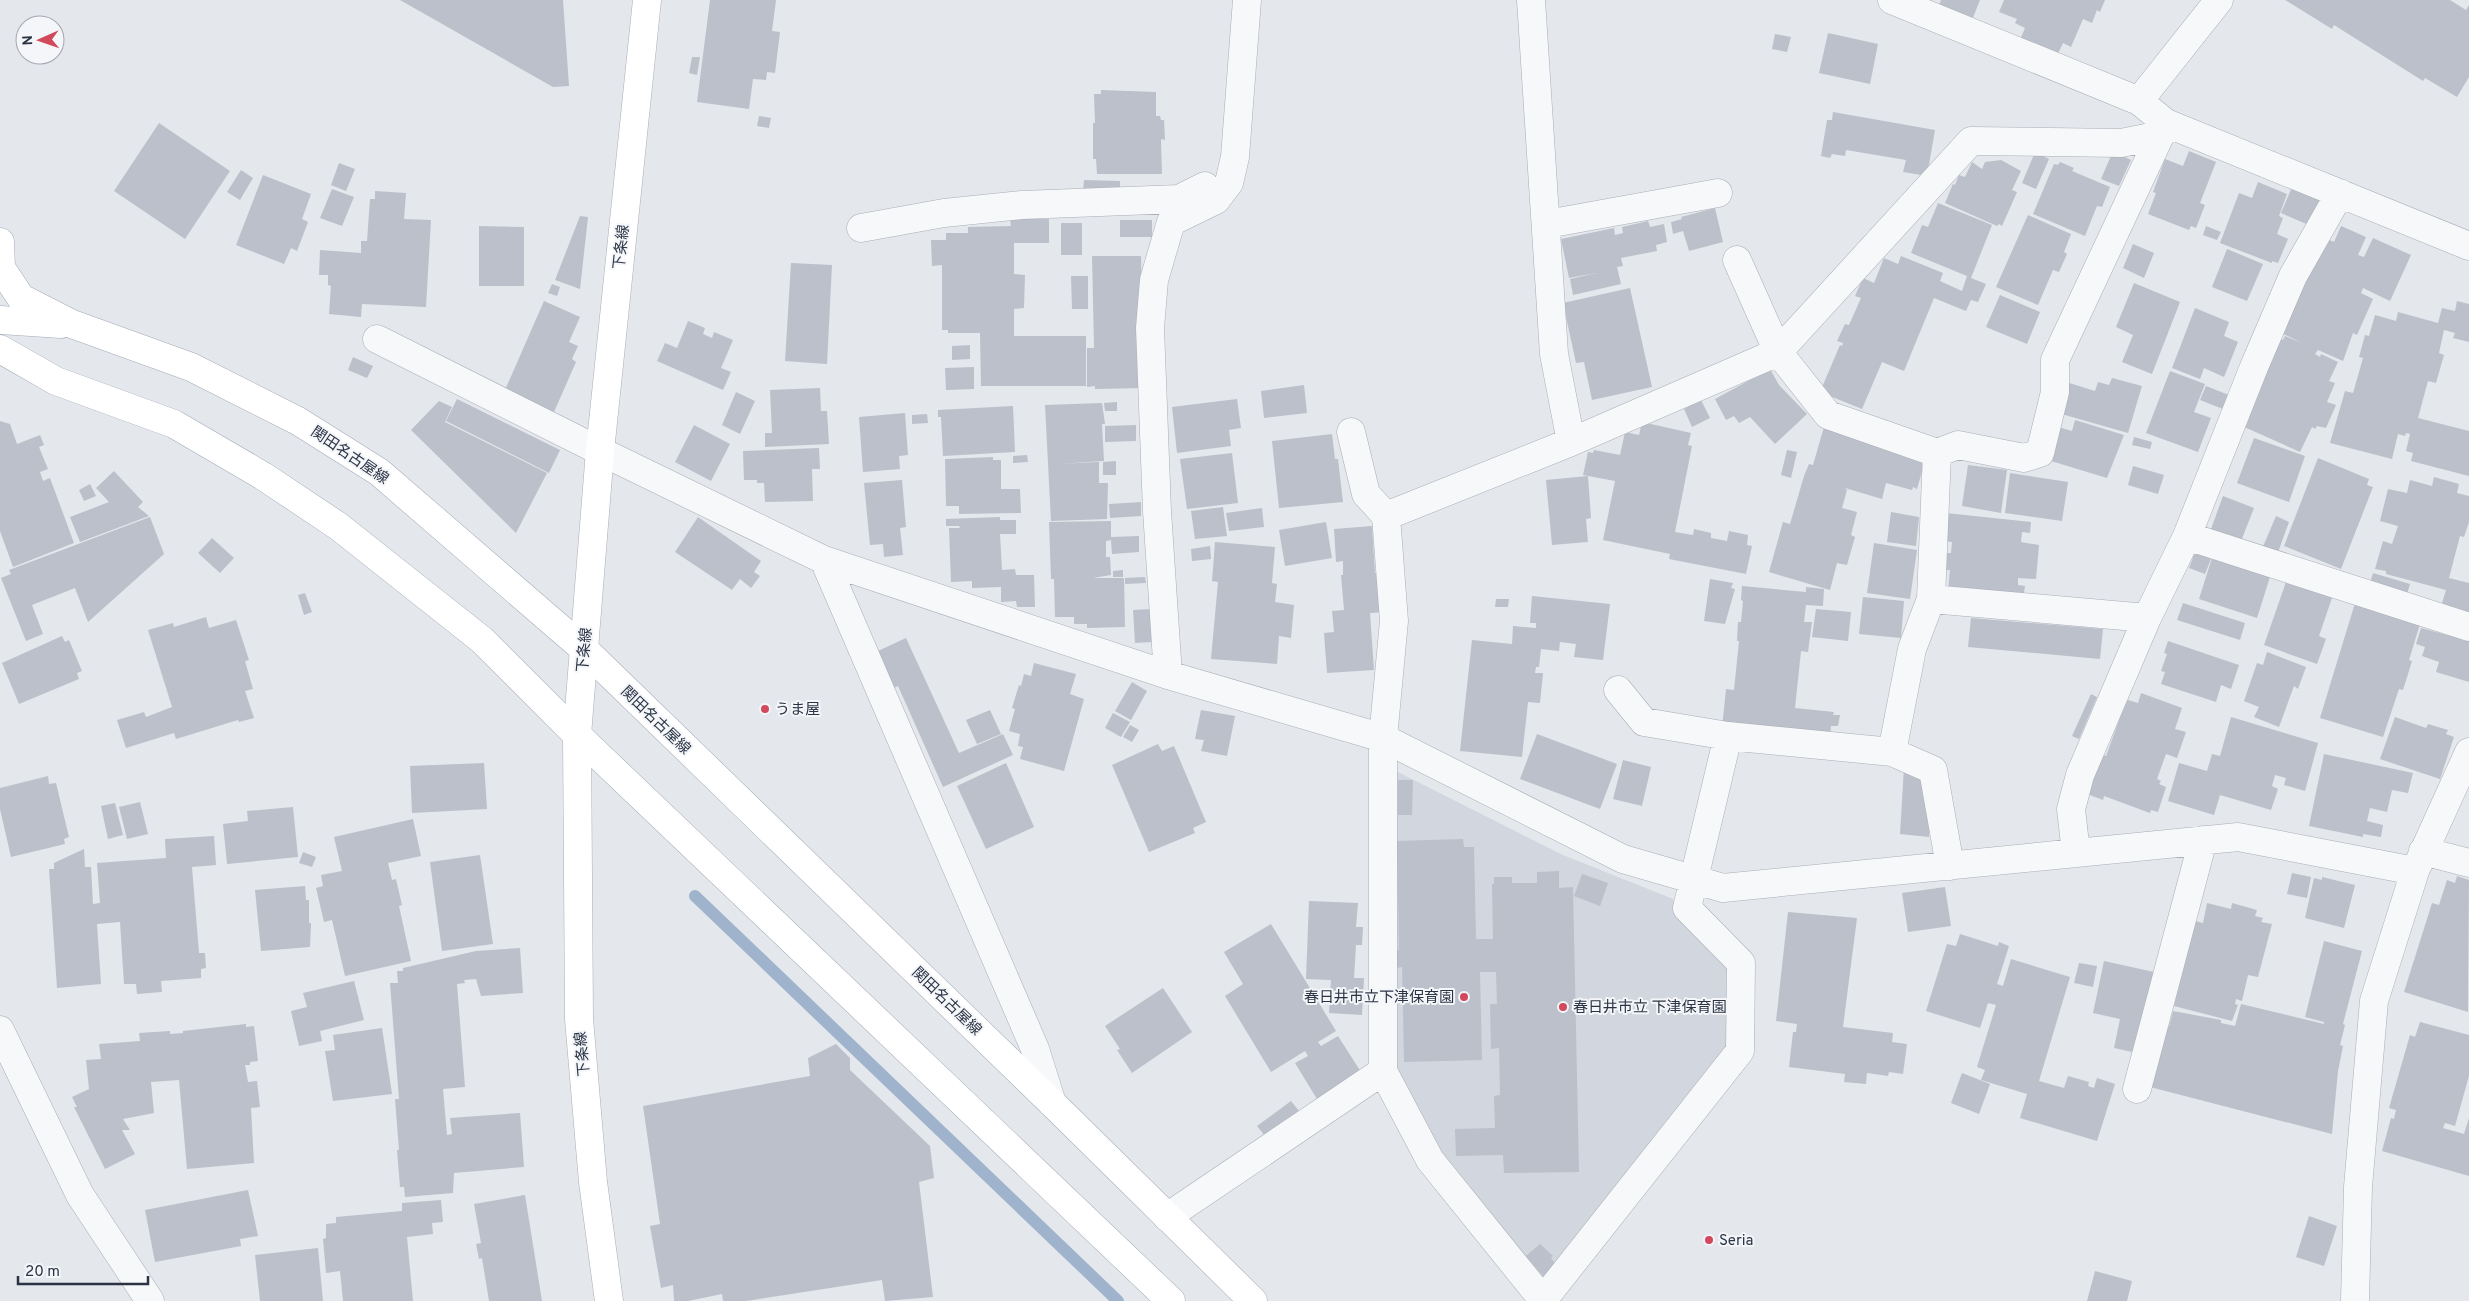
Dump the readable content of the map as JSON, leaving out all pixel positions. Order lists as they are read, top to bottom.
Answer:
{
  "streets": {
    "main road": ["下条線", "関田名古屋線"]
  },
  "crossings": [
    ["下条線", "関田名古屋線"]
  ],
  "places": [
    "うま屋",
    "春日井市立下津保育園",
    "春日井市立 下津保育園",
    "Seria"
  ],
  "scale_bar": "20 m",
  "north": "left"
}
